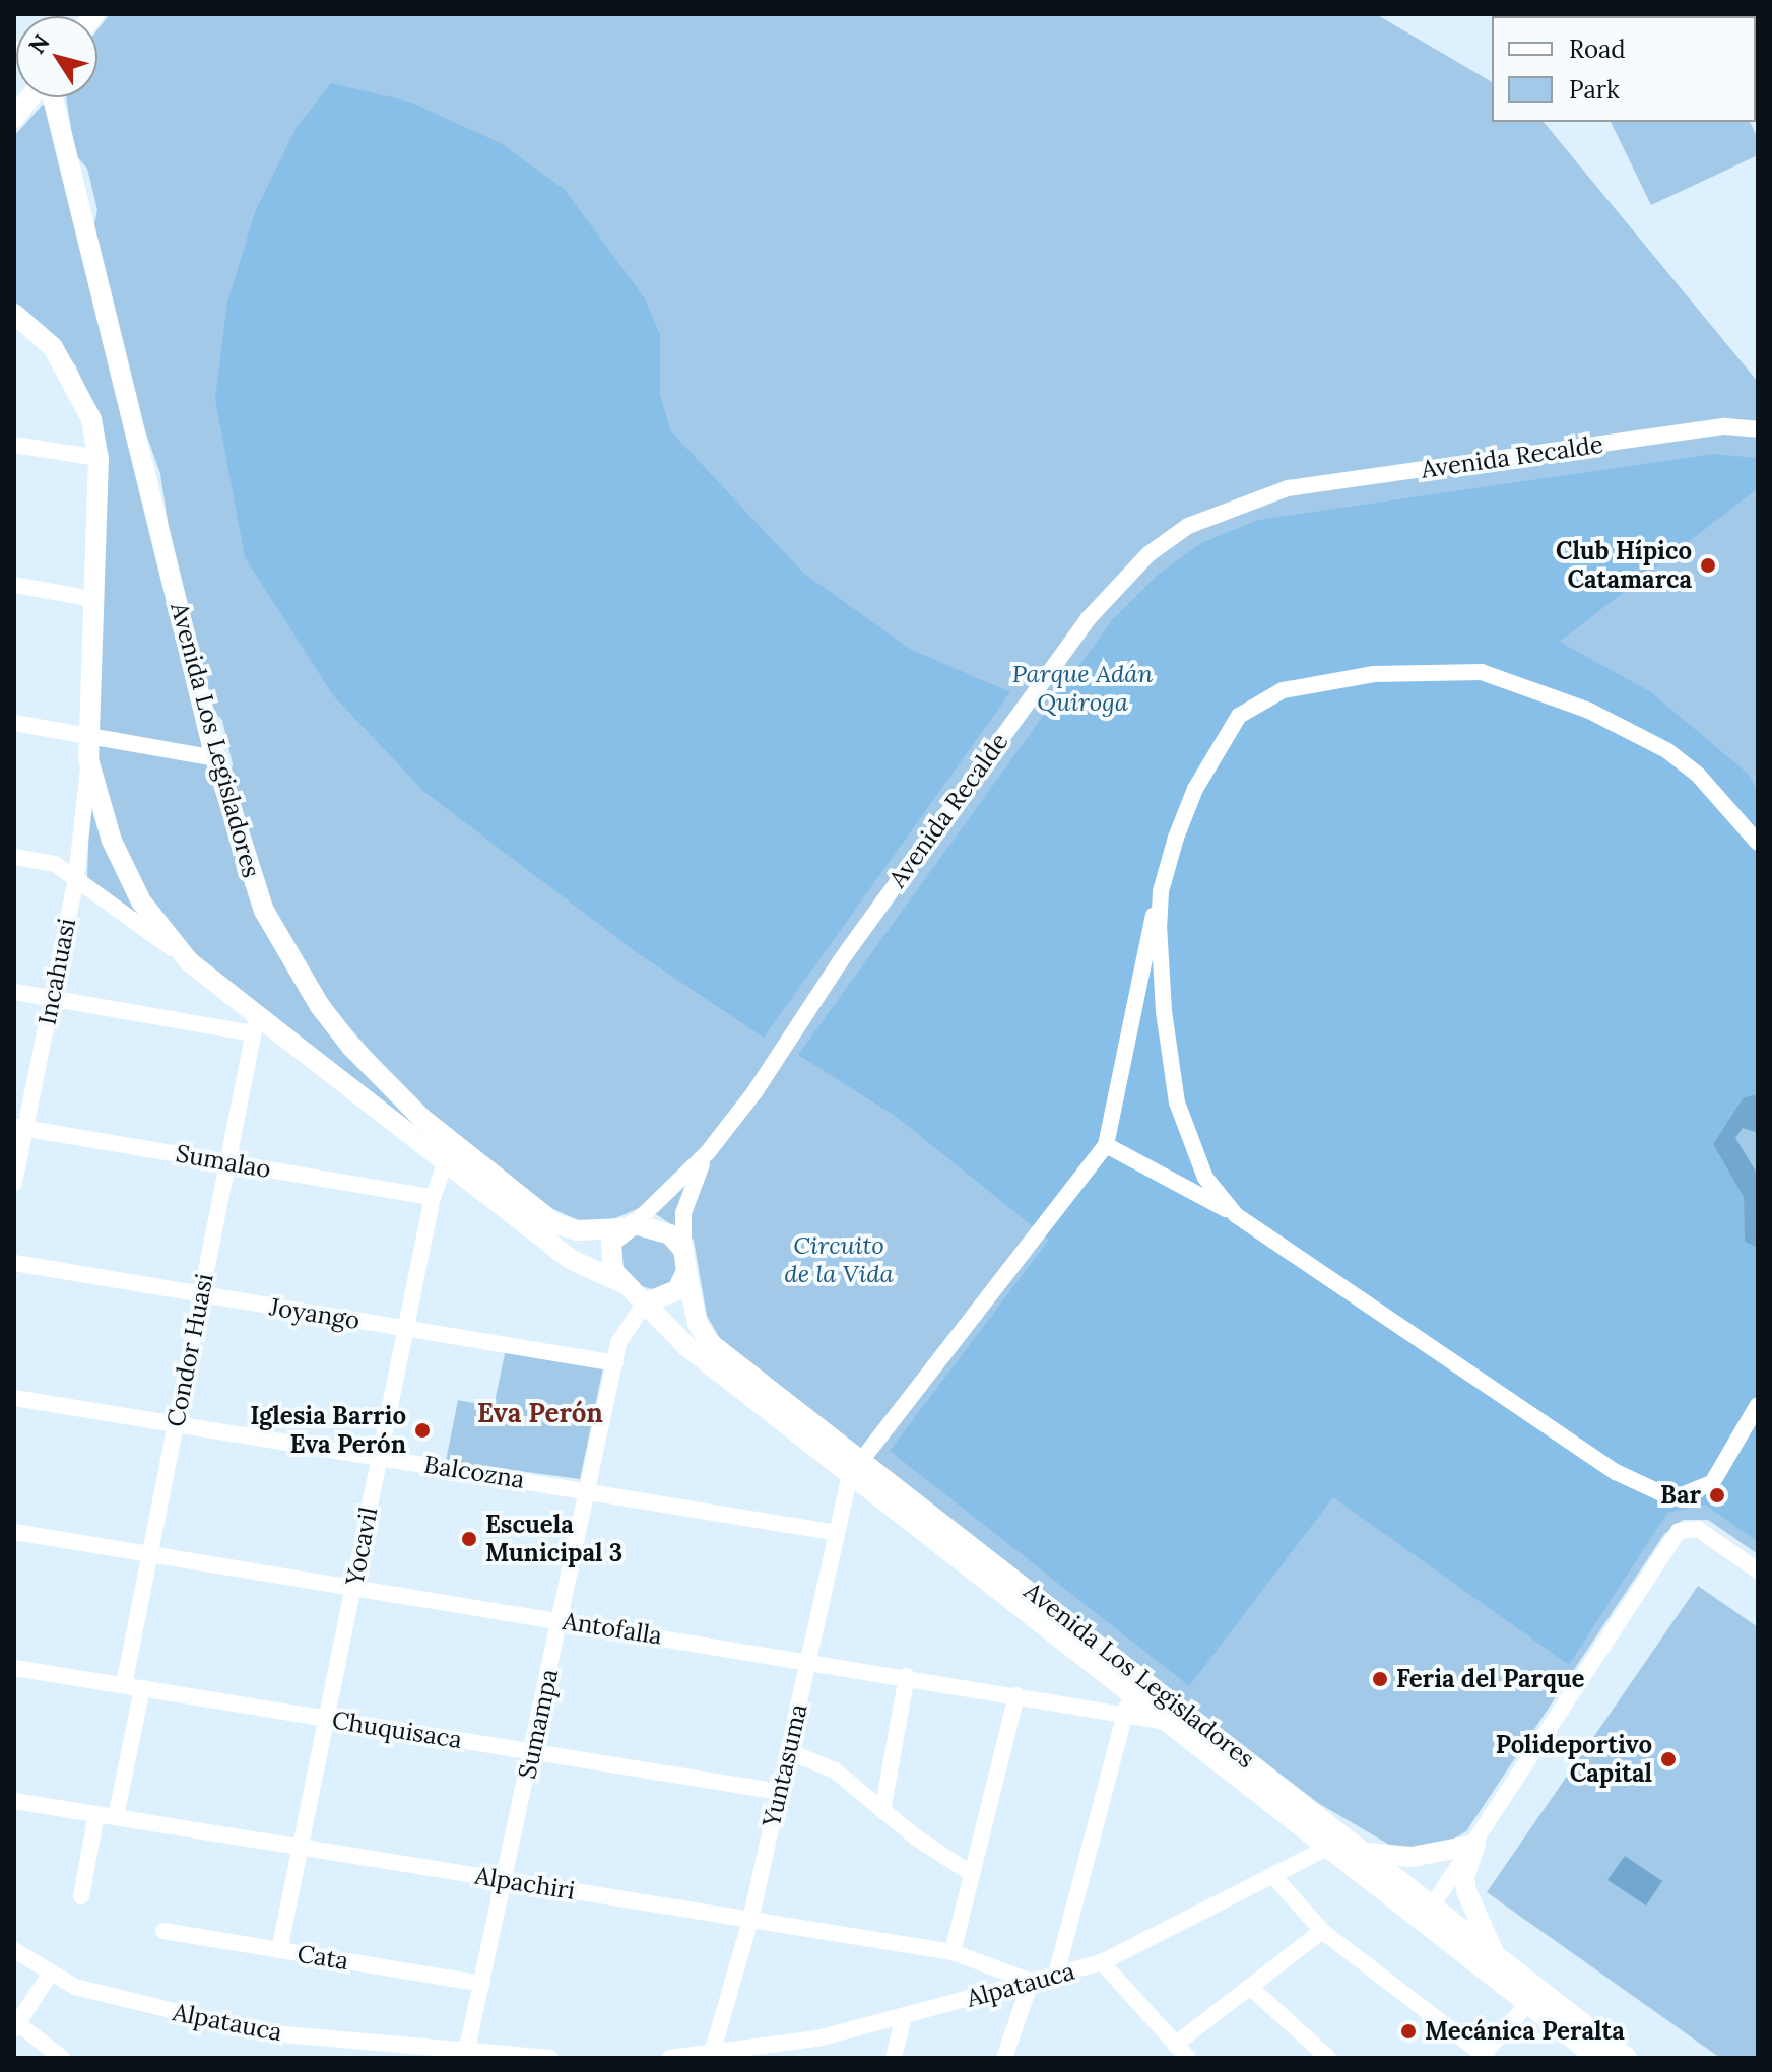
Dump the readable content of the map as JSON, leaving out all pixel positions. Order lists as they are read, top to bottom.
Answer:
{
  "streets": {
    "main road": ["Avenida Los Legisladores"],
    "street": [
      "Avenida Recalde",
      "Incahuasi",
      "Sumalao",
      "Joyango",
      "Condor Huasi",
      "Balcozna",
      "Yocavil",
      "Antofalla",
      "Sumampa",
      "Chuquisaca",
      "Yuntasuma",
      "Alpachiri",
      "Cata",
      "Alpatauca"
    ]
  },
  "crossings": [
    ["Avenida Recalde", "Avenida Los Legisladores"],
    ["Avenida Recalde", "Sumampa"],
    ["Avenida Los Legisladores", "Incahuasi"],
    ["Avenida Los Legisladores", "Condor Huasi"],
    ["Avenida Los Legisladores", "Yocavil"],
    ["Avenida Los Legisladores", "Antofalla"],
    ["Avenida Los Legisladores", "Sumampa"],
    ["Avenida Los Legisladores", "Yuntasuma"],
    ["Avenida Los Legisladores", "Alpatauca"],
    ["Incahuasi", "Sumalao"],
    ["Sumalao", "Condor Huasi"],
    ["Sumalao", "Yocavil"],
    ["Joyango", "Condor Huasi"],
    ["Joyango", "Yocavil"],
    ["Joyango", "Sumampa"],
    ["Condor Huasi", "Balcozna"],
    ["Condor Huasi", "Antofalla"],
    ["Condor Huasi", "Chuquisaca"],
    ["Balcozna", "Yocavil"],
    ["Balcozna", "Sumampa"],
    ["Balcozna", "Yuntasuma"],
    ["Yocavil", "Antofalla"],
    ["Yocavil", "Chuquisaca"],
    ["Yocavil", "Alpachiri"],
    ["Yocavil", "Cata"],
    ["Antofalla", "Sumampa"],
    ["Antofalla", "Yuntasuma"],
    ["Sumampa", "Chuquisaca"],
    ["Sumampa", "Alpachiri"],
    ["Sumampa", "Cata"],
    ["Sumampa", "Alpatauca"],
    ["Chuquisaca", "Yuntasuma"],
    ["Yuntasuma", "Alpachiri"],
    ["Yuntasuma", "Alpatauca"],
    ["Alpachiri", "Alpatauca"]
  ],
  "districts": ["Eva Perón"],
  "parks": ["Parque Adán Quiroga", "Circuito de la Vida"],
  "places": [
    "Club Hípico Catamarca",
    "Iglesia Barrio Eva Perón",
    "Bar",
    "Escuela Municipal 3",
    "Feria del Parque",
    "Polideportivo Capital",
    "Mecánica Peralta"
  ],
  "legend": ["Road", "Park"],
  "north": "top left"
}
